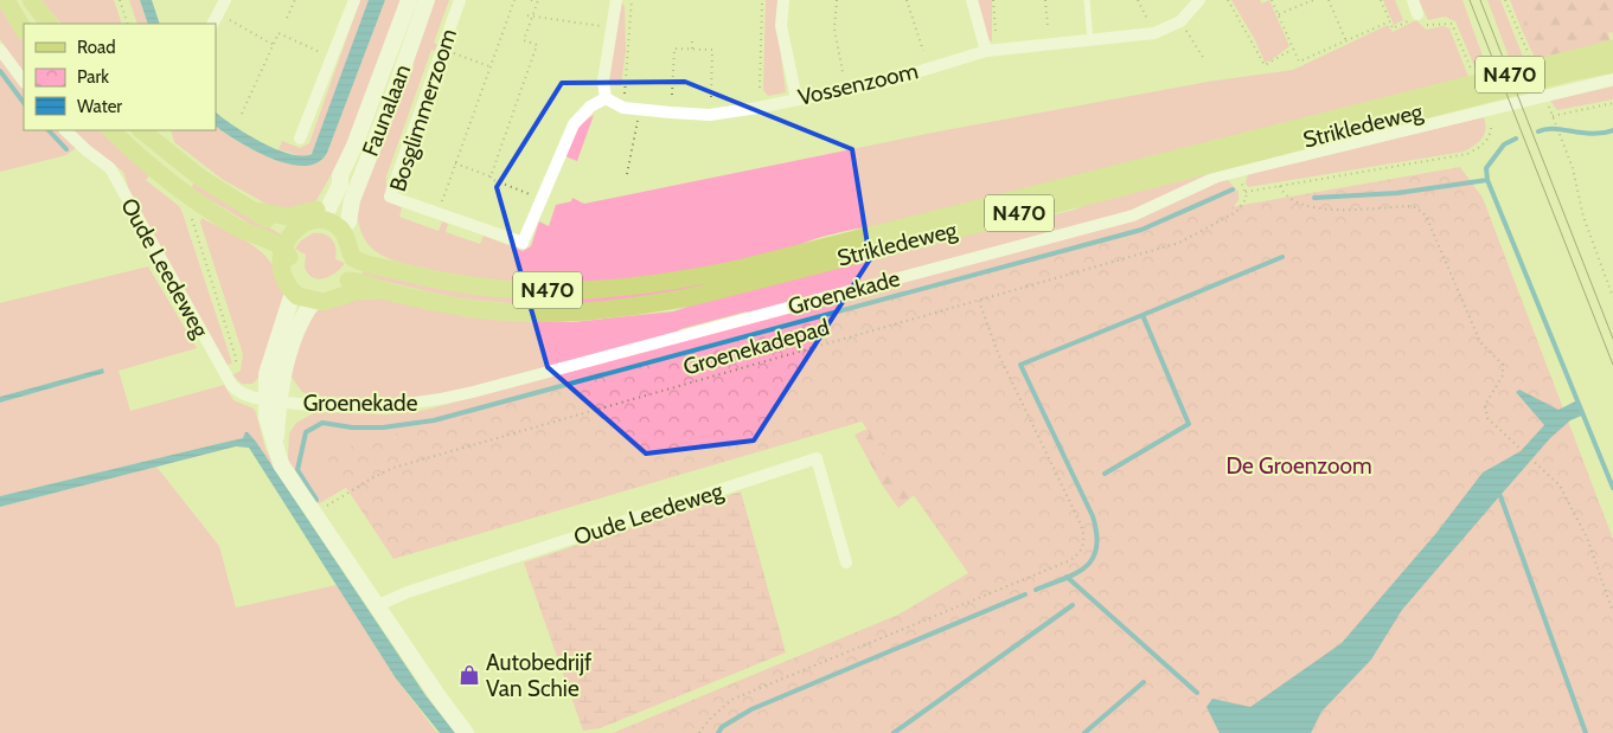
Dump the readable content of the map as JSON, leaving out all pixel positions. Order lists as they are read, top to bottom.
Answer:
{
  "streets": {
    "main road": ["N470", "Strikledeweg"],
    "street": [
      "Vossenzoom",
      "Faunalaan",
      "Bosglimmerzoom",
      "Oude Leedeweg",
      "Groenekade"
    ],
    "path": ["Groenekadepad"]
  },
  "crossings": [
    ["N470", "Strikledeweg"],
    ["Vossenzoom", "Bosglimmerzoom"],
    ["Oude Leedeweg", "Groenekade"]
  ],
  "parks": ["De Groenzoom"],
  "places": {
    "shop": ["Autobedrijf Van Schie"]
  },
  "legend": ["Road", "Park", "Water"]
}
